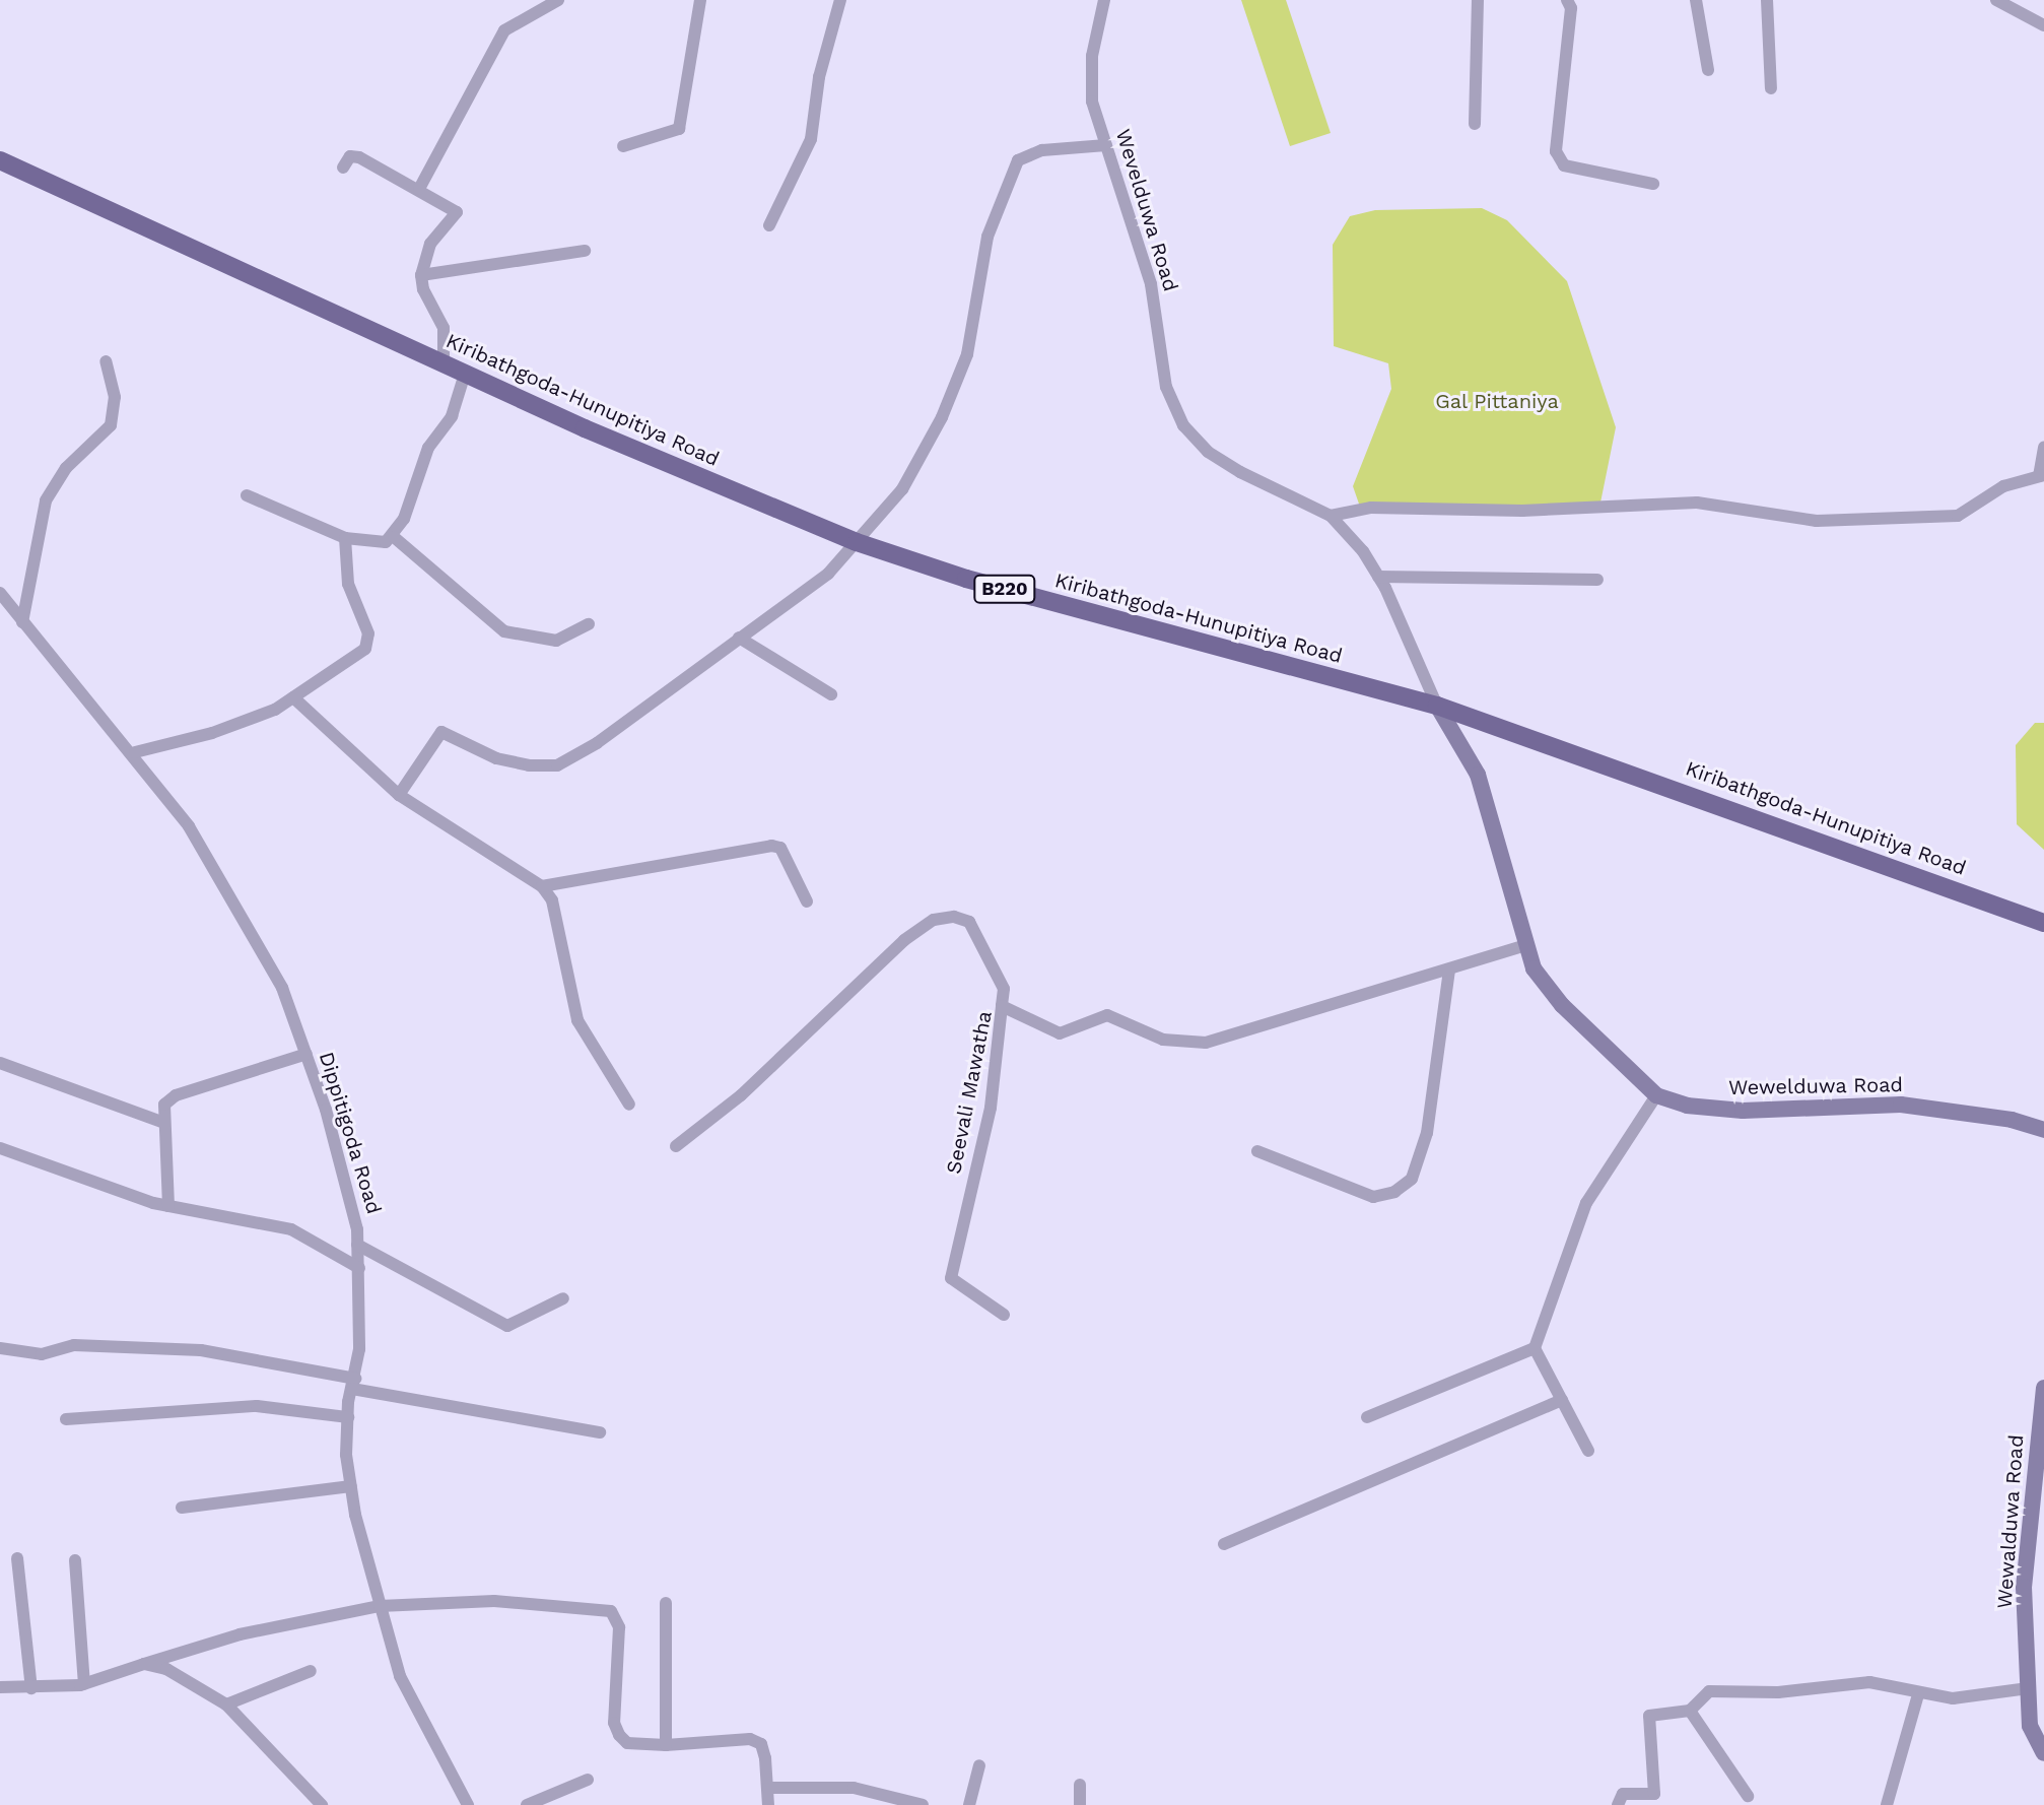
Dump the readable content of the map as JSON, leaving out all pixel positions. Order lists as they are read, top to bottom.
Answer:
{
  "streets": {
    "main road": ["Kiribathgoda-Hunupitiya Road", "B220"],
    "street": [
      "Wevelduwa Road",
      "Wewelduwa Road",
      "Seevali Mawatha",
      "Dippitigoda Road",
      "Wewalduwa Road"
    ]
  },
  "crossings": [
    ["Wevelduwa Road", "Kiribathgoda-Hunupitiya Road"],
    ["Wevelduwa Road", "Wewelduwa Road"],
    ["Kiribathgoda-Hunupitiya Road", "Wewelduwa Road"],
    ["Wewelduwa Road", "Seevali Mawatha"]
  ],
  "parks": ["Gal Pittaniya"]
}
